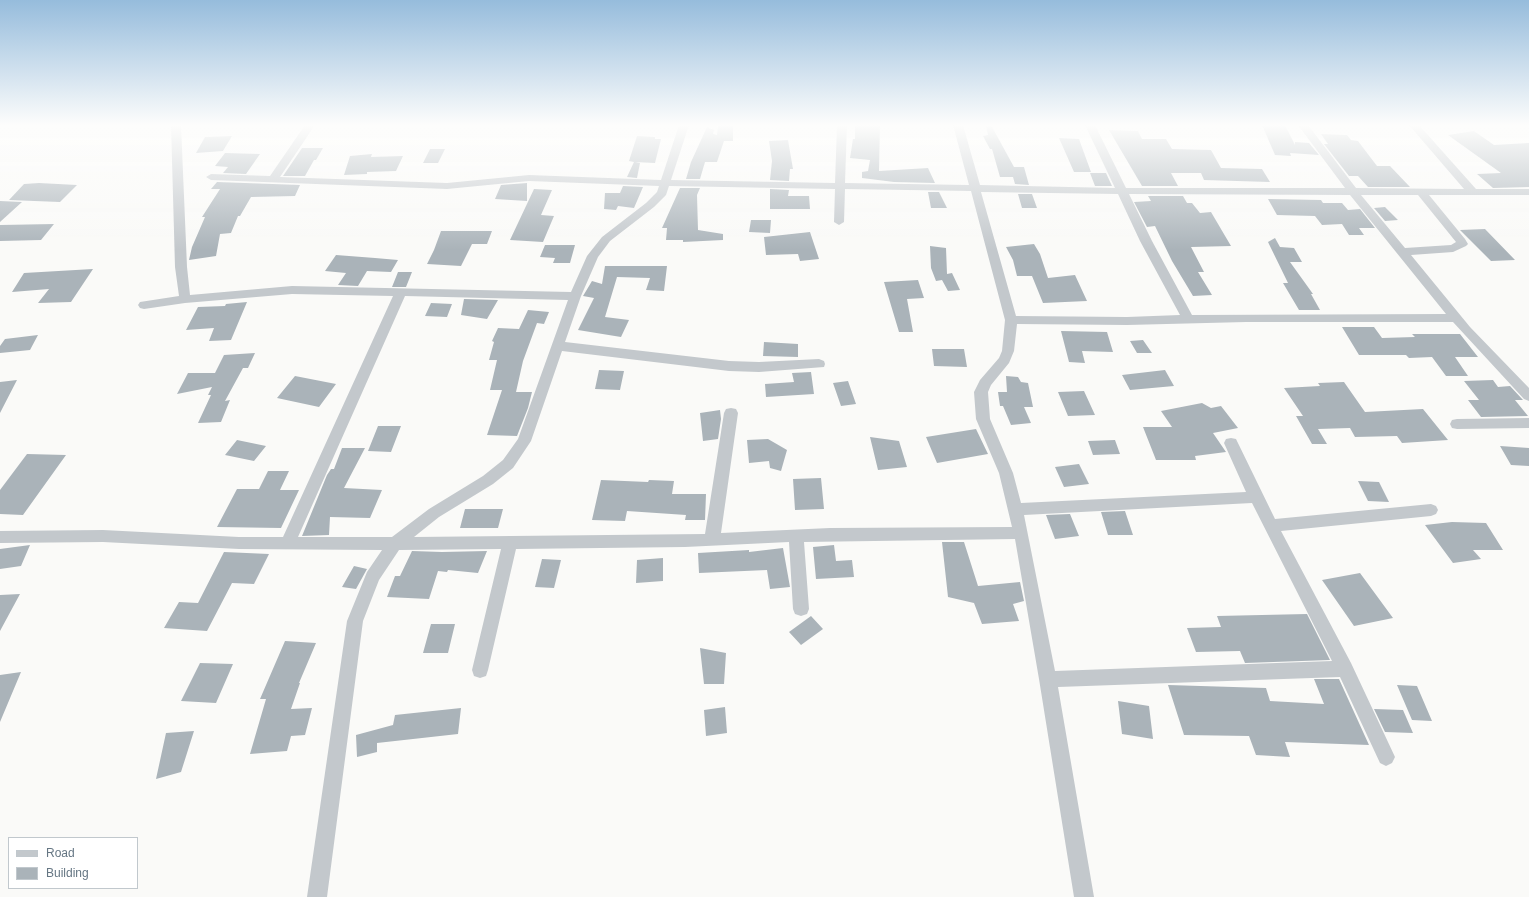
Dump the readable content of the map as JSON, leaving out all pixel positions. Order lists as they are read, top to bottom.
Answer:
{
  "legend": ["Road", "Building"]
}
